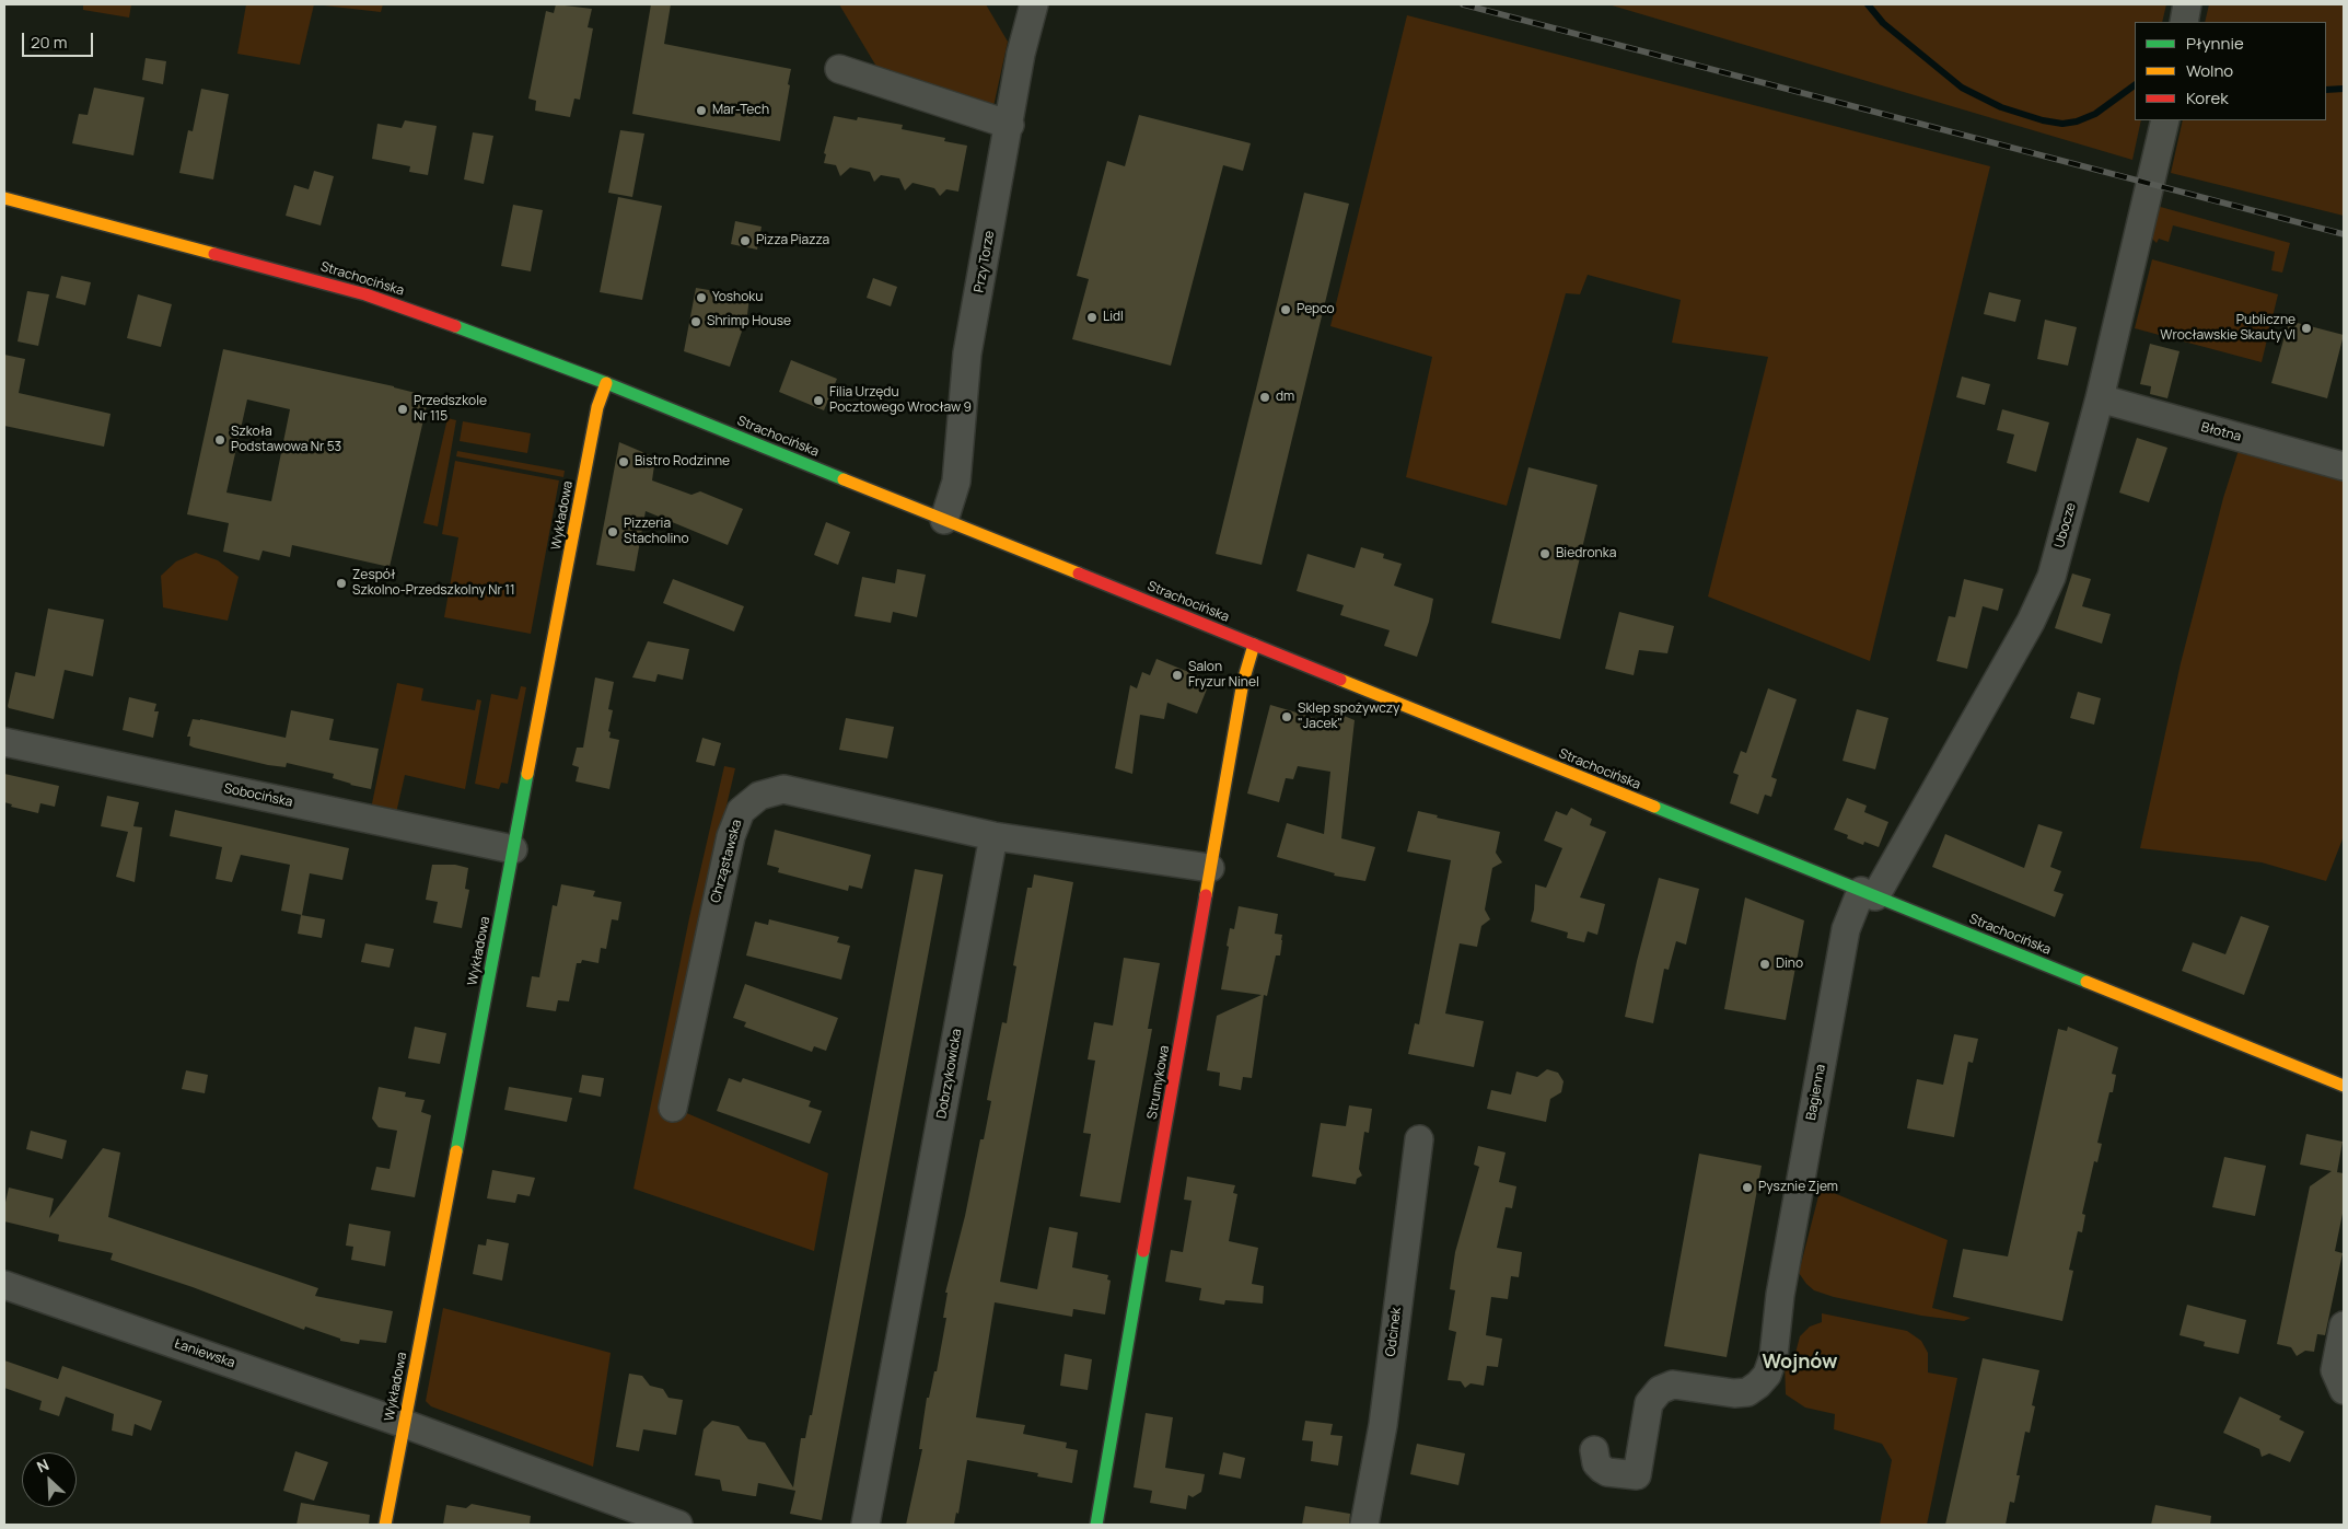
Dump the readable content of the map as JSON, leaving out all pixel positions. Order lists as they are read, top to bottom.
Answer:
{
  "streets": {
    "main road": ["Strachocińska", "Wykładowa", "Strumykowa"],
    "street": [
      "Przy Torze",
      "Błotna",
      "Ubocze",
      "Sobocińska",
      "Chrząstawska",
      "Dobrzykowicka",
      "Bagienna",
      "Odcinek",
      "Łaniewska"
    ]
  },
  "crossings": [
    ["Przy Torze", "Strachocińska"],
    ["Strachocińska", "Wykładowa"],
    ["Strachocińska", "Ubocze"],
    ["Strachocińska", "Strumykowa"],
    ["Strachocińska", "Bagienna"],
    ["Błotna", "Ubocze"],
    ["Wykładowa", "Sobocińska"],
    ["Wykładowa", "Łaniewska"],
    ["Ubocze", "Bagienna"],
    ["Chrząstawska", "Dobrzykowicka"]
  ],
  "districts": ["Wojnów"],
  "places": [
    "Mar-Tech",
    "Pizza Piazza",
    "Yoshoku",
    "Pepco",
    "Lidl",
    "Shrimp House",
    "Publiczne Wrocławskie Skauty VI",
    "dm",
    "Filia Urzędu Pocztowego Wrocław 9",
    "Przedszkole Nr 115",
    "Szkoła Podstawowa Nr 53",
    "Bistro Rodzinne",
    "Pizzeria Stacholino",
    "Biedronka",
    "Zespół Szkolno-Przedszkolny Nr 11",
    "Salon Fryzur Ninel",
    "Sklep spożywczy \"Jacek\"",
    "Dino",
    "Pysznie Zjem"
  ],
  "legend": ["Płynnie", "Wolno", "Korek"],
  "scale_bar": "20 m",
  "north": "top left"
}
